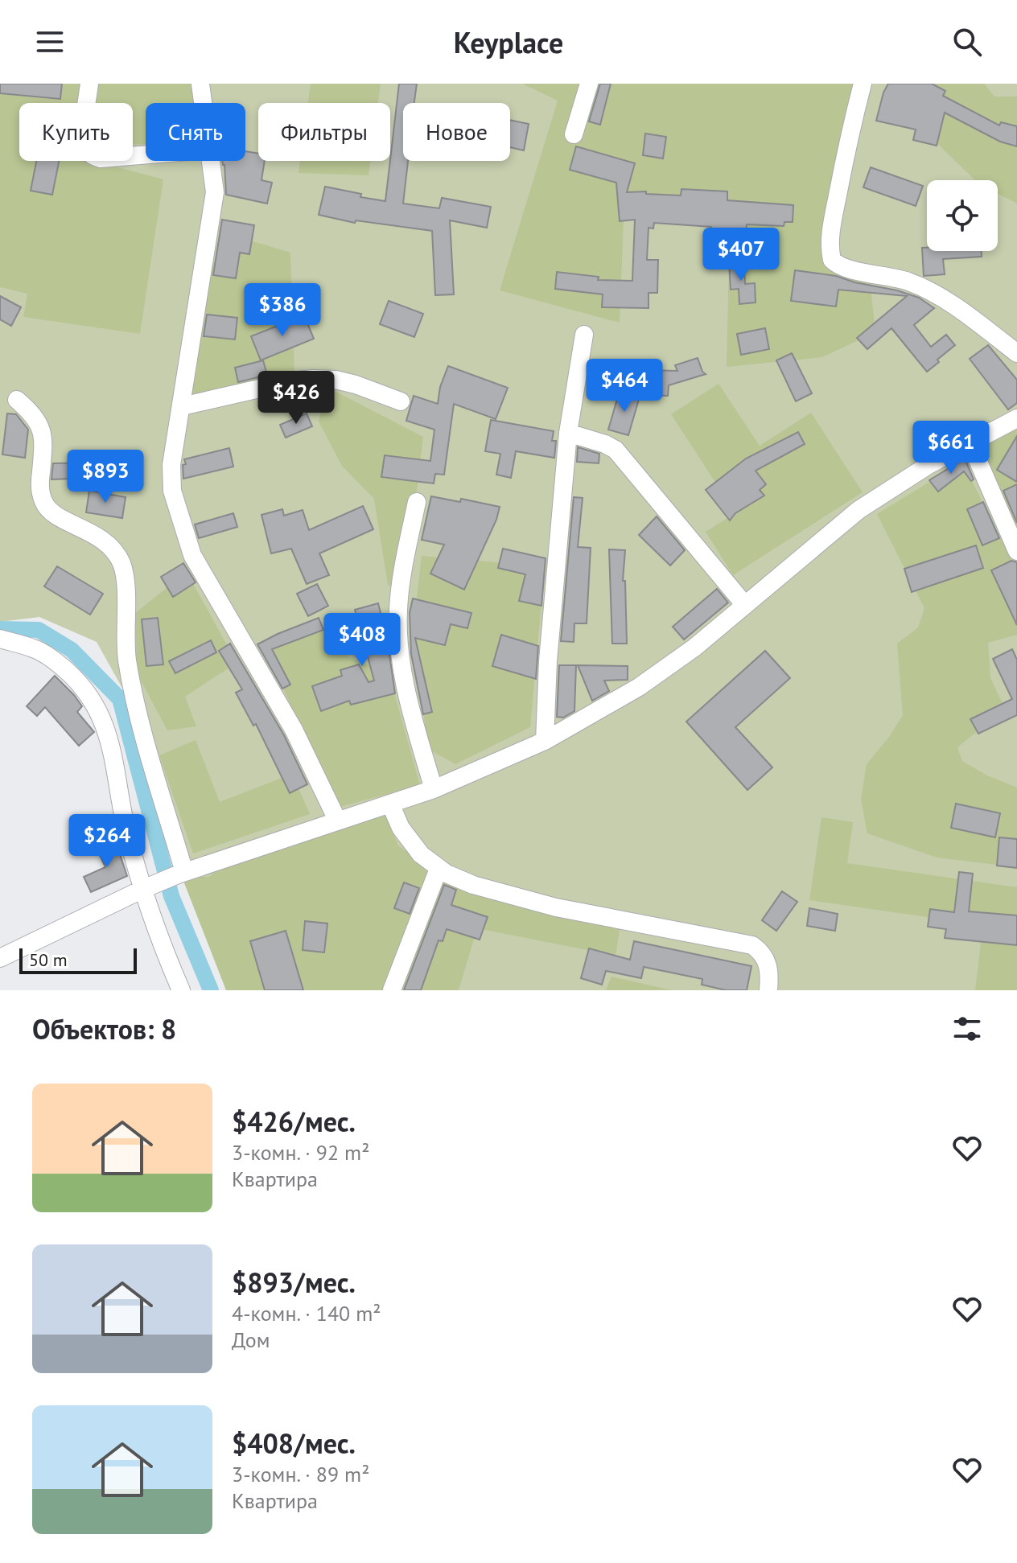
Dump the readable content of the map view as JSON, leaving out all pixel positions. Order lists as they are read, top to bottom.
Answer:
{
  "scale_bar": "50 m",
  "page": {
    "header": "Keyplace",
    "chip": [
      "Купить",
      "Снять",
      "Фильтры",
      "Новое"
    ],
    "price": [
      "$407",
      "$386",
      "$464",
      "$426",
      "$661",
      "$893",
      "$408",
      "$264"
    ],
    "scale": "50 m",
    "heading": "Объектов: 8",
    "list": [
      {
        "name": "$426/мес.",
        "note": "3-комн. · 92 m² · Квартира"
      },
      {
        "name": "$893/мес.",
        "note": "4-комн. · 140 m² · Дом"
      },
      {
        "name": "$408/мес.",
        "note": "3-комн. · 89 m² · Квартира"
      }
    ]
  }
}
